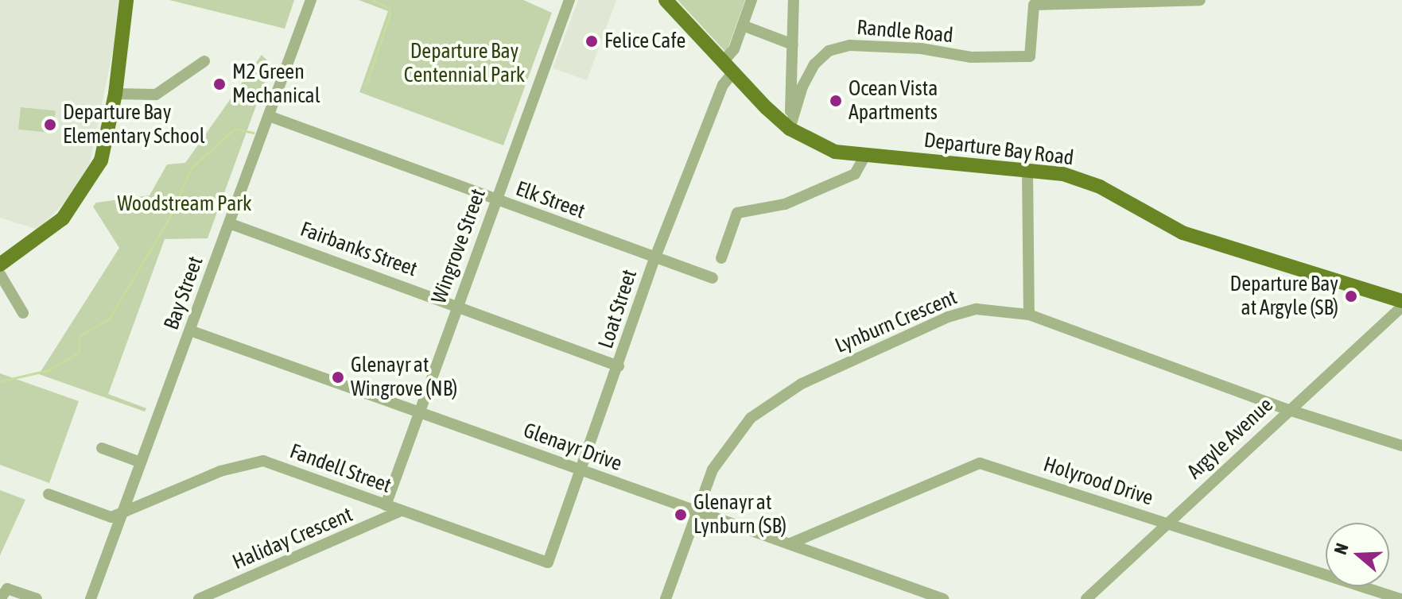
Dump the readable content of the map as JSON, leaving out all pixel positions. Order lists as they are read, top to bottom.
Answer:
{
  "streets": {
    "main road": ["Departure Bay Road"],
    "street": [
      "Randle Road",
      "Elk Street",
      "Wingrove Street",
      "Fairbanks Street",
      "Bay Street",
      "Loat Street",
      "Lynburn Crescent",
      "Argyle Avenue",
      "Glenayr Drive",
      "Fandell Street",
      "Holyrood Drive",
      "Haliday Crescent"
    ]
  },
  "crossings": [
    ["Randle Road", "Departure Bay Road"],
    ["Departure Bay Road", "Loat Street"],
    ["Elk Street", "Wingrove Street"],
    ["Elk Street", "Bay Street"],
    ["Elk Street", "Loat Street"],
    ["Wingrove Street", "Fairbanks Street"],
    ["Wingrove Street", "Glenayr Drive"],
    ["Wingrove Street", "Fandell Street"],
    ["Fairbanks Street", "Bay Street"],
    ["Fairbanks Street", "Loat Street"],
    ["Bay Street", "Glenayr Drive"],
    ["Bay Street", "Fandell Street"],
    ["Loat Street", "Glenayr Drive"],
    ["Loat Street", "Fandell Street"],
    ["Lynburn Crescent", "Argyle Avenue"],
    ["Lynburn Crescent", "Glenayr Drive"],
    ["Argyle Avenue", "Holyrood Drive"],
    ["Glenayr Drive", "Holyrood Drive"],
    ["Fandell Street", "Haliday Crescent"]
  ],
  "parks": ["Departure Bay Centennial Park", "Woodstream Park"],
  "places": [
    "Felice Cafe",
    "M2 Green Mechanical",
    "Ocean Vista Apartments",
    "Departure Bay Elementary School",
    "Departure Bay at Argyle (SB)",
    "Glenayr at Wingrove (NB)",
    "Glenayr at Lynburn (SB)"
  ],
  "north": "left"
}
